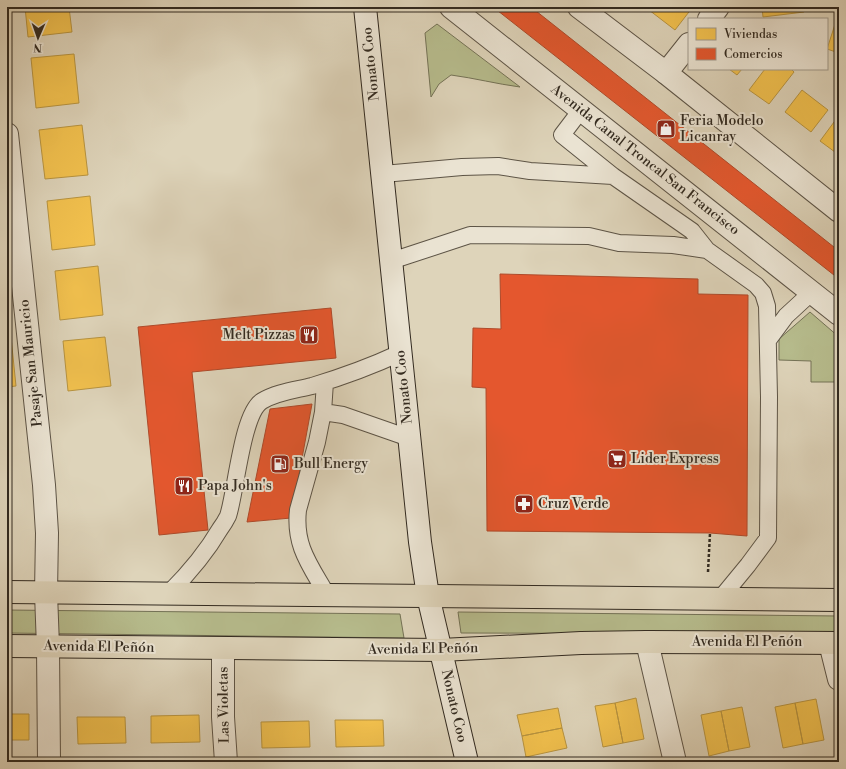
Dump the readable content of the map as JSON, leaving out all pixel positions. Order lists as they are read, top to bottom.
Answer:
{
  "streets": {
    "main road": ["Avenida El Peñón"],
    "street": [
      "Nonato Coo",
      "Avenida Canal Troncal San Francisco",
      "Pasaje San Mauricio",
      "Las Violetas"
    ]
  },
  "crossings": [
    ["Nonato Coo", "Avenida El Peñón"],
    ["Pasaje San Mauricio", "Avenida El Peñón"],
    ["Avenida El Peñón", "Las Violetas"]
  ],
  "places": {
    "shop": ["Feria Modelo Licanray"],
    "restaurant": ["Melt Pizzas", "Papa John's"],
    "supermarket": ["Lider Express"],
    "fuel station": ["Bull Energy"],
    "pharmacy": ["Cruz Verde"]
  },
  "legend": ["Viviendas", "Comercios"],
  "north": "bottom"
}
